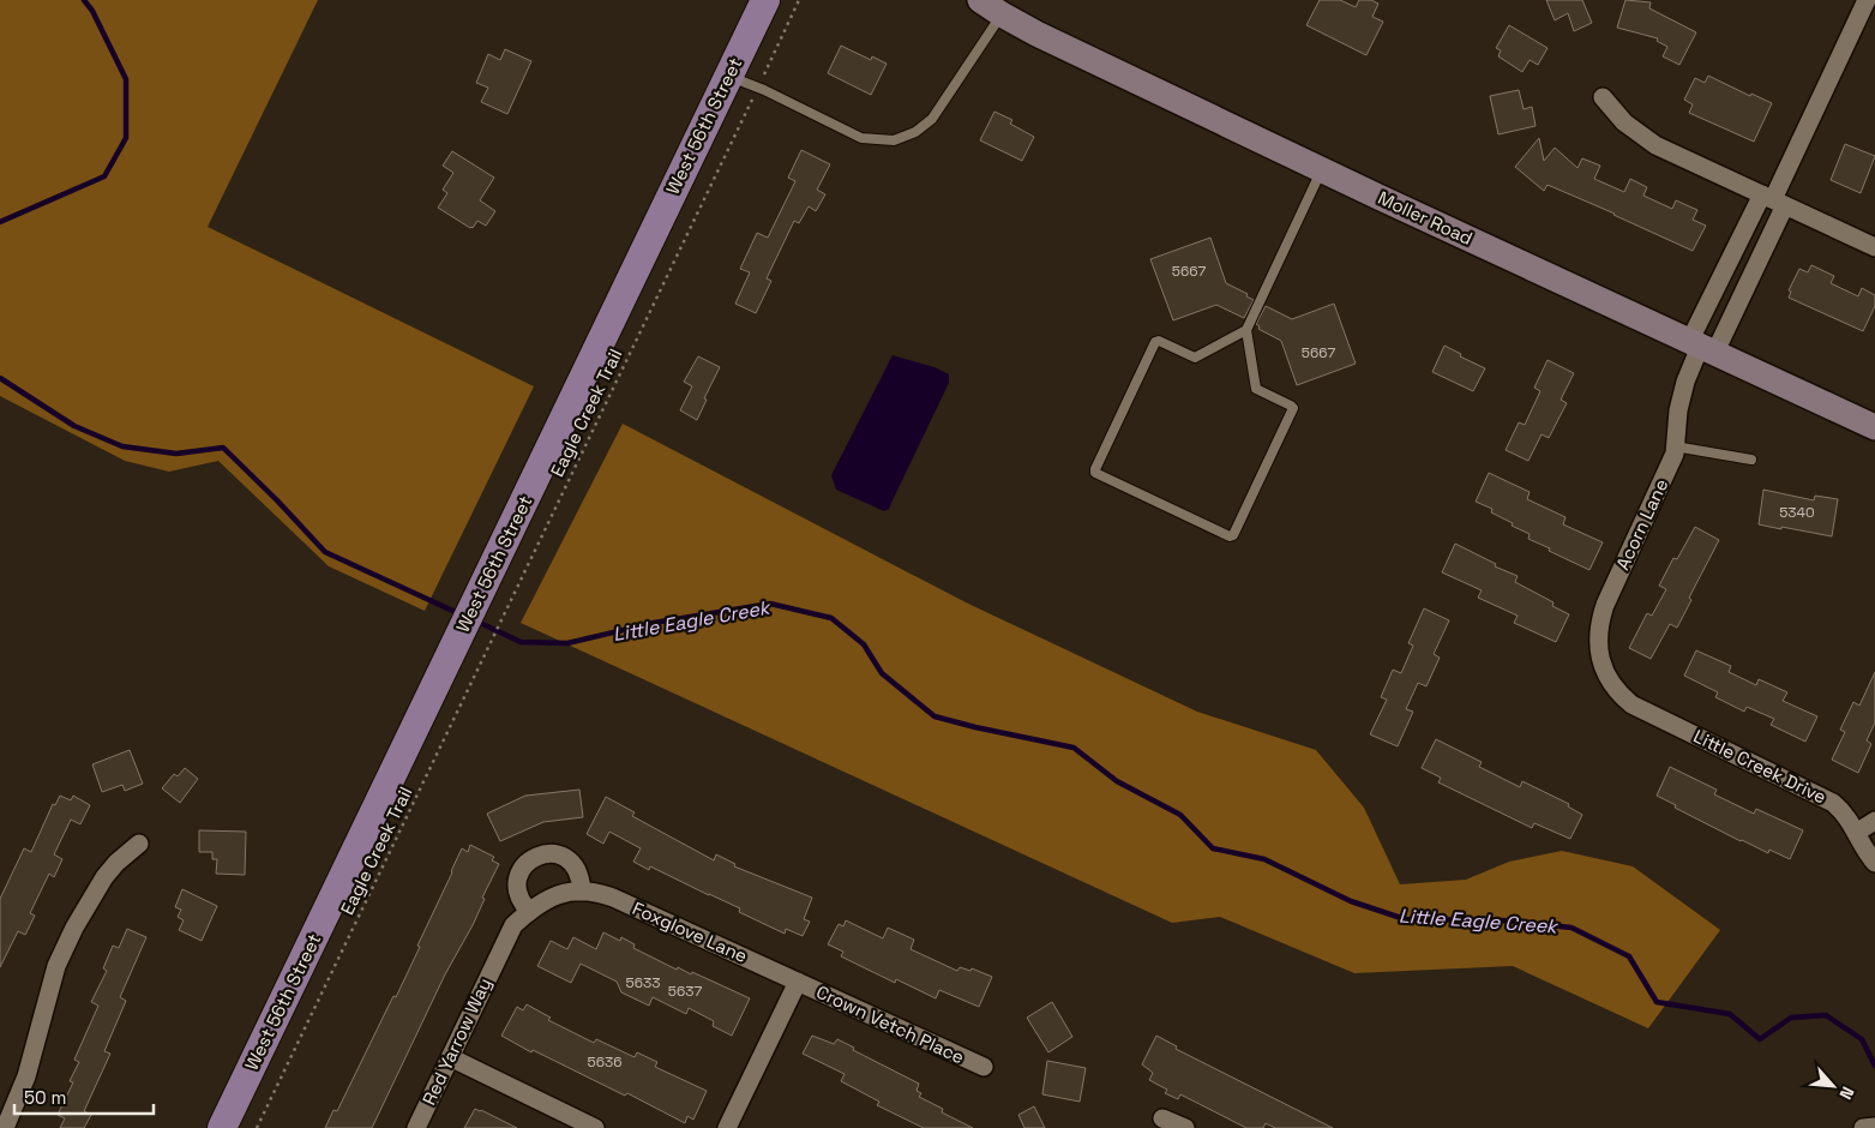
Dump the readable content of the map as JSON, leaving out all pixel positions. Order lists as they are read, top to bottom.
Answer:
{
  "streets": {
    "main road": ["West 56th Street"],
    "street": [
      "Moller Road",
      "Acorn Lane",
      "Little Creek Drive",
      "Foxglove Lane",
      "Crown Vetch Place",
      "Red Yarrow Way"
    ],
    "path": ["Eagle Creek Trail"]
  },
  "crossings": [
    ["Moller Road", "Acorn Lane"],
    ["Acorn Lane", "Little Creek Drive"],
    ["Foxglove Lane", "Crown Vetch Place"],
    ["Foxglove Lane", "Red Yarrow Way"]
  ],
  "water": ["Little Eagle Creek"],
  "house_numbers": [
    "5667",
    "5667",
    "5340",
    "5633",
    "5637",
    "5636"
  ],
  "scale_bar": "50 m",
  "north": "bottom right"
}
